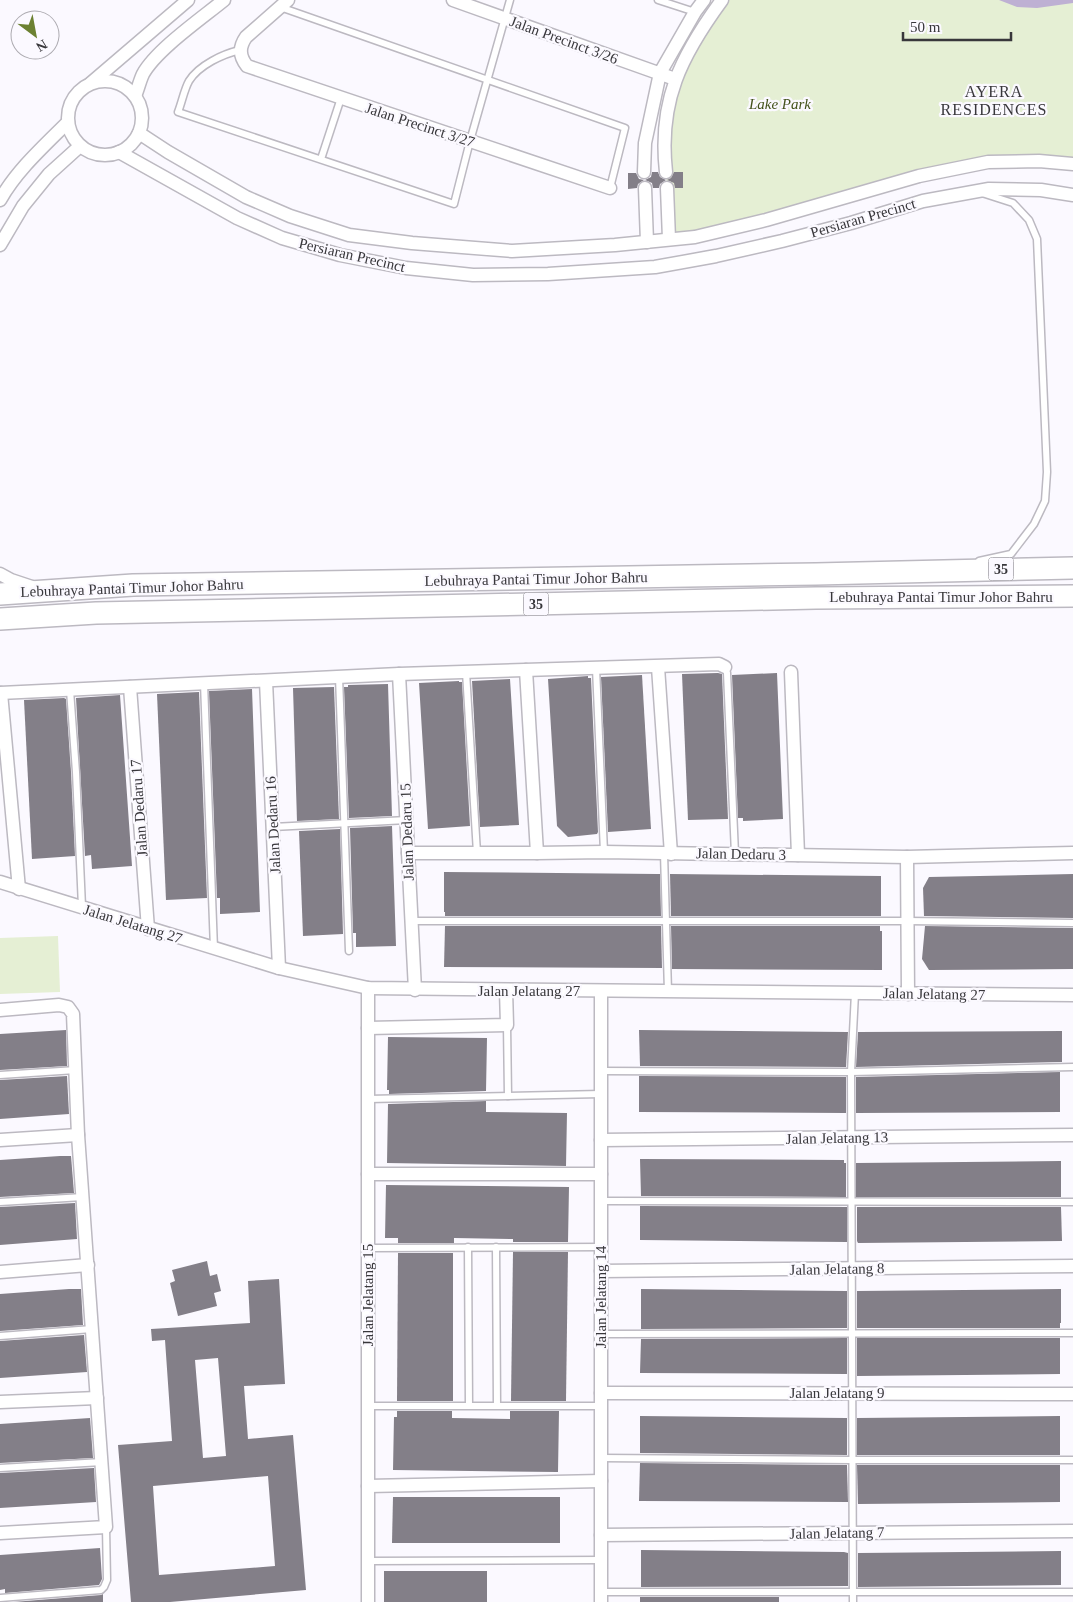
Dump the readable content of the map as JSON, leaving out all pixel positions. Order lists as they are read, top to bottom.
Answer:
{
  "streets": {
    "highway": ["35", "Lebuhraya Pantai Timur Johor Bahru"],
    "street": [
      "Jalan Precinct 3/26",
      "Jalan Precinct 3/27",
      "Persiaran Precinct",
      "Jalan Dedaru 17",
      "Jalan Dedaru 16",
      "Jalan Dedaru 15",
      "Jalan Dedaru 3",
      "Jalan Jelatang 27",
      "Jalan Jelatang 13",
      "Jalan Jelatang 8",
      "Jalan Jelatang 15",
      "Jalan Jelatang 14",
      "Jalan Jelatang 9",
      "Jalan Jelatang 7"
    ]
  },
  "crossings": [
    ["Jalan Dedaru 17", "Jalan Jelatang 27"],
    ["Jalan Dedaru 16", "Jalan Jelatang 27"],
    ["Jalan Dedaru 15", "Jalan Dedaru 3"],
    ["Jalan Dedaru 15", "Jalan Jelatang 27"],
    ["Jalan Jelatang 27", "Jalan Jelatang 15"],
    ["Jalan Jelatang 27", "Jalan Jelatang 14"],
    ["Jalan Jelatang 13", "Jalan Jelatang 14"],
    ["Jalan Jelatang 8", "Jalan Jelatang 14"],
    ["Jalan Jelatang 14", "Jalan Jelatang 9"],
    ["Jalan Jelatang 14", "Jalan Jelatang 7"]
  ],
  "districts": ["AYERA RESIDENCES"],
  "parks": ["Lake Park"],
  "scale_bar": "50 m",
  "north": "bottom right"
}
